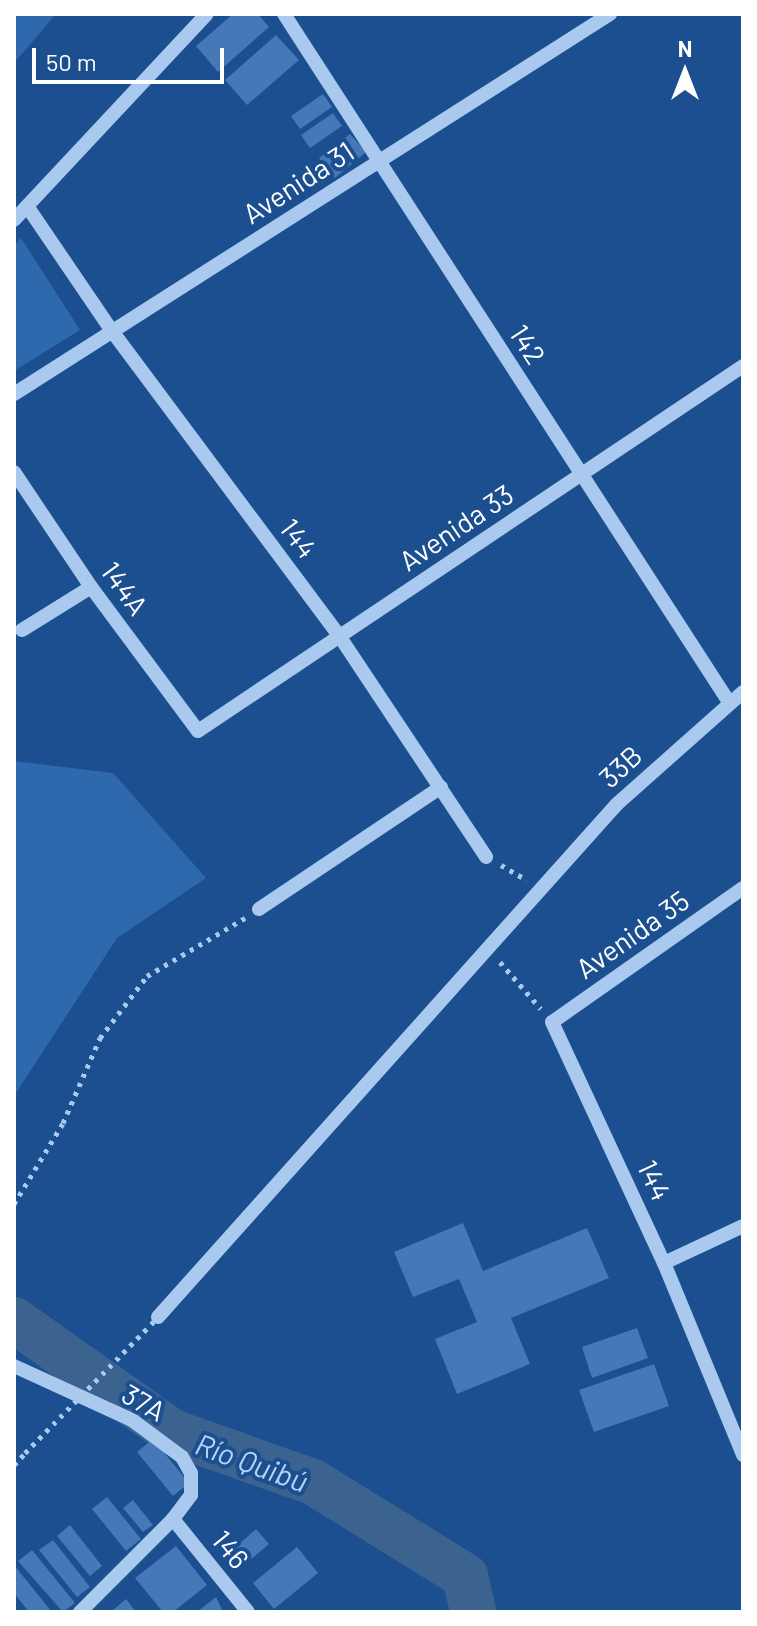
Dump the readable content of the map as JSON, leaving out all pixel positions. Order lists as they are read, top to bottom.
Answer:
{
  "streets": {
    "street": [
      "Avenida 31",
      "142",
      "Avenida 33",
      "144",
      "144A",
      "33B",
      "Avenida 35",
      "37A",
      "146"
    ]
  },
  "crossings": [
    ["Avenida 31", "142"],
    ["Avenida 31", "144"],
    ["142", "Avenida 33"],
    ["142", "33B"],
    ["Avenida 33", "144"],
    ["Avenida 33", "144A"],
    ["144", "Avenida 35"],
    ["37A", "146"]
  ],
  "water": ["Río Quibú"],
  "scale_bar": "50 m",
  "north": "top"
}
